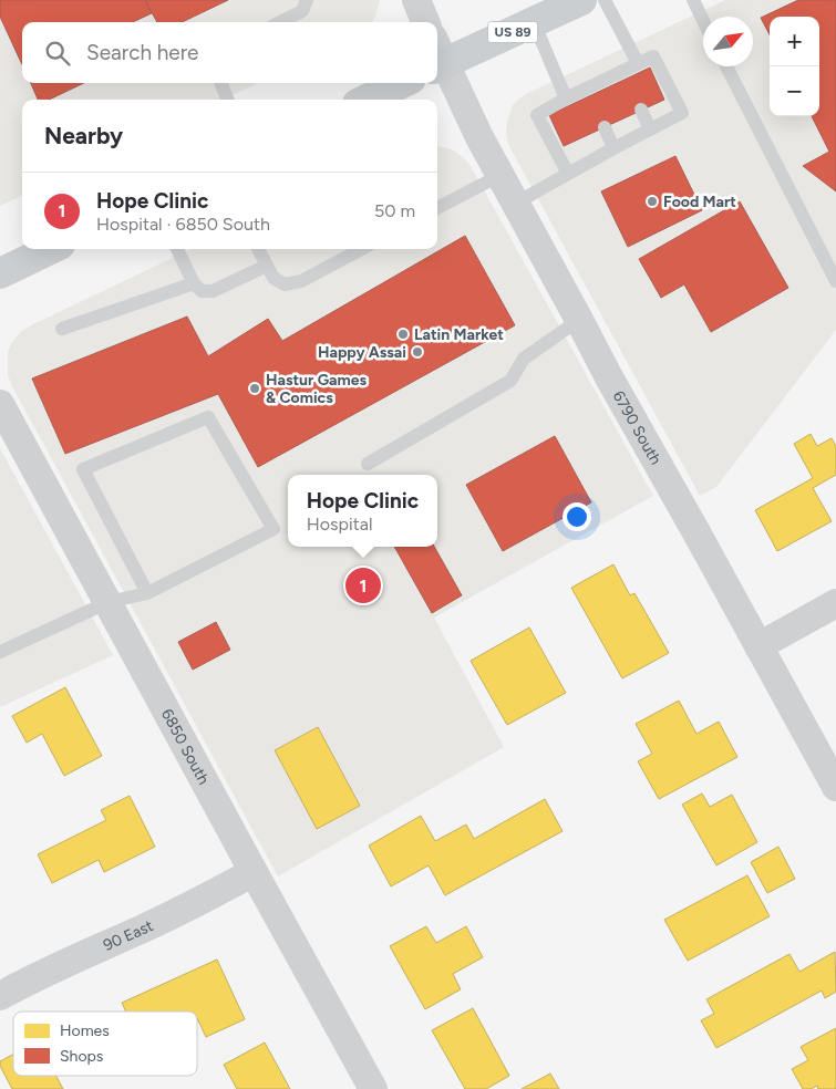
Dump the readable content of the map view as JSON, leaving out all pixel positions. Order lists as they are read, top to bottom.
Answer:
{
  "streets": {
    "main road": ["US 89"],
    "street": ["6790 South", "6850 South", "90 East"]
  },
  "crossings": [
    ["US 89", "6790 South"],
    ["6850 South", "90 East"]
  ],
  "places": [
    "Food Mart",
    "Latin Market",
    "Happy Assai",
    "Hastur Games & Comics"
  ],
  "legend": ["Homes", "Shops"],
  "north": "top right",
  "page": {
    "map_buttons": ["+", "−"],
    "search": "Search here",
    "heading": "Nearby",
    "list": [
      {
        "mark": "1",
        "name": "Hope Clinic",
        "note": "Hospital · 6850 South",
        "value": "50 m"
      }
    ],
    "popup": ["Hope Clinic", "Hospital"],
    "pins": "1"
  }
}
